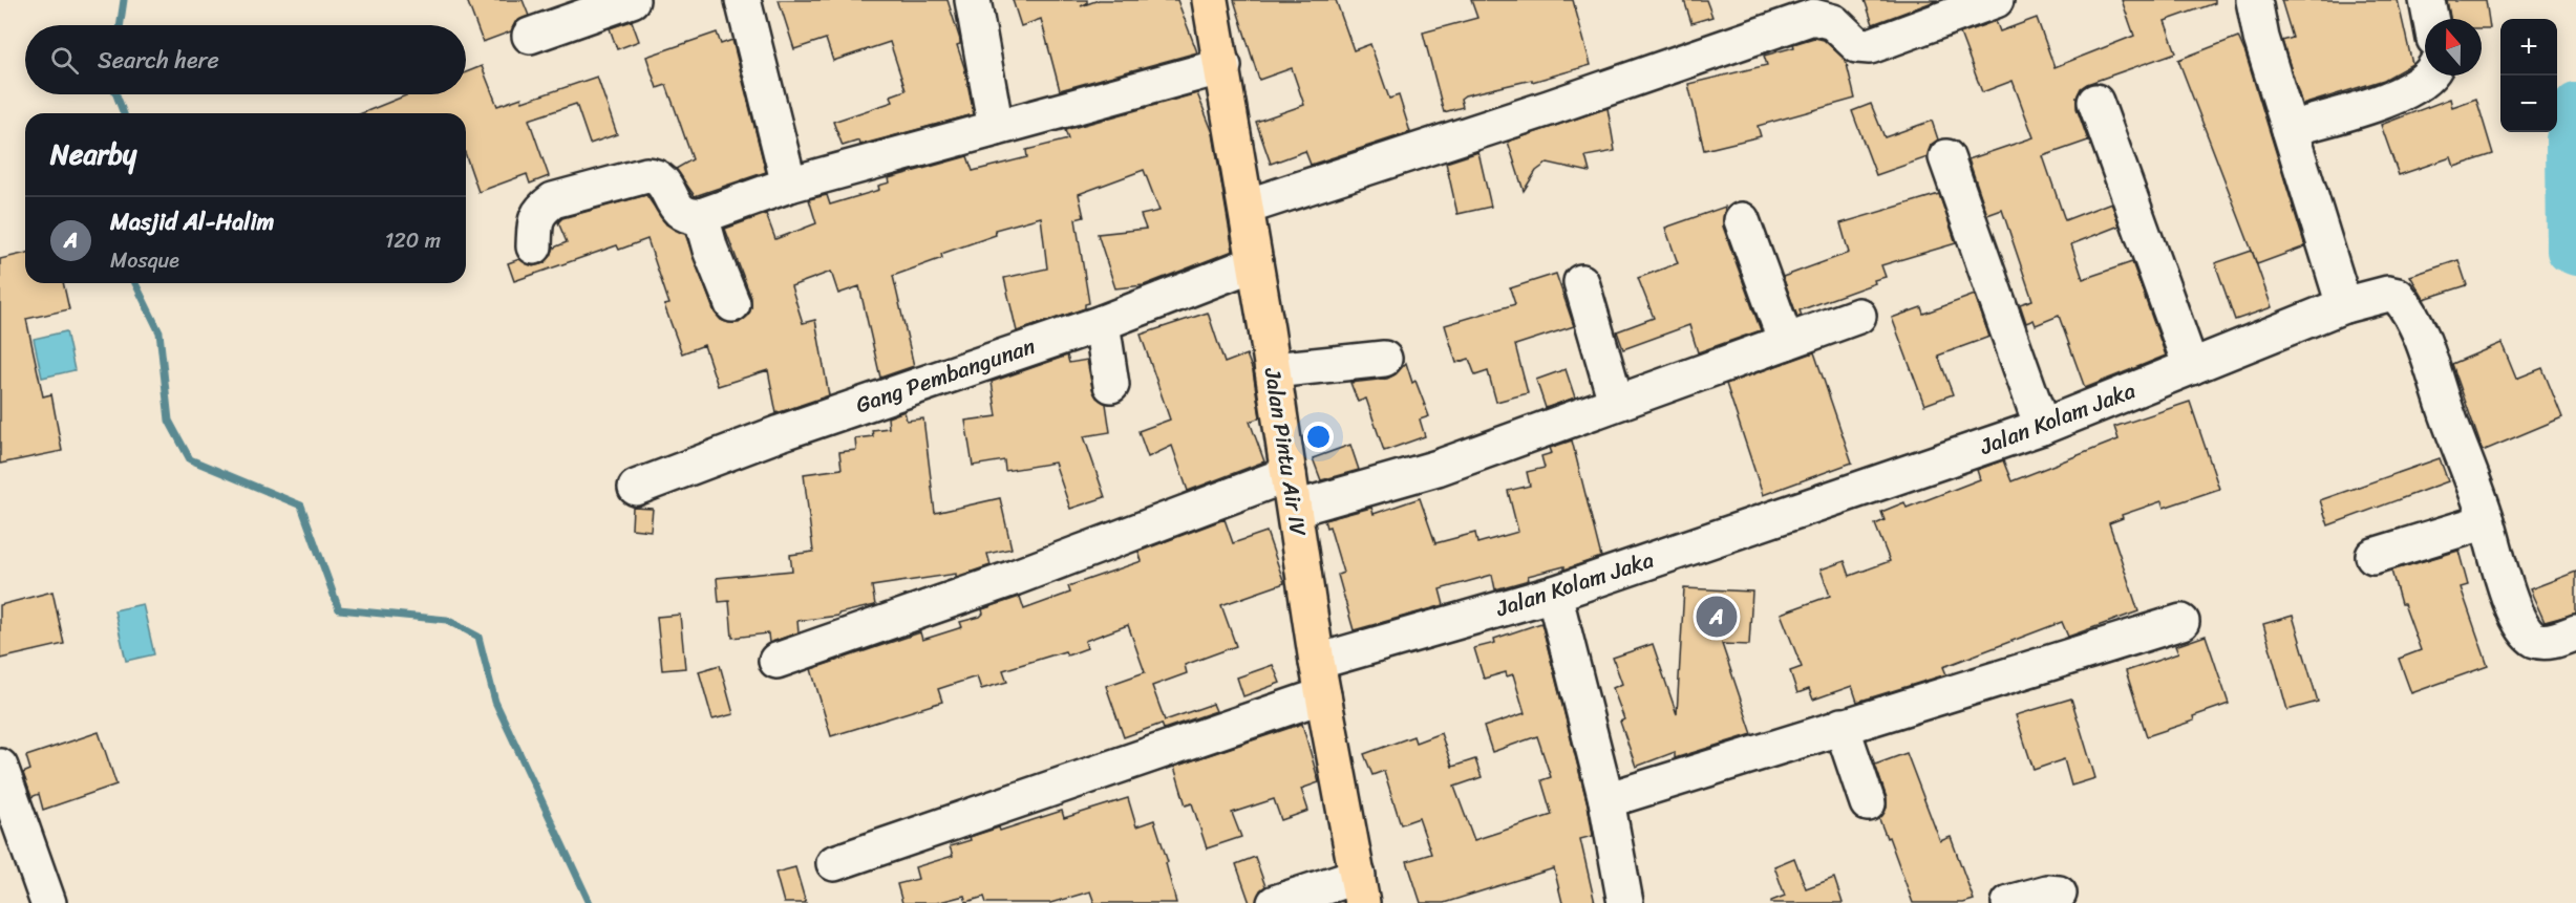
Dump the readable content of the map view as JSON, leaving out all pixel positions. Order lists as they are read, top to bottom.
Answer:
{
  "streets": {
    "main road": ["Jalan Pintu Air IV"],
    "street": ["Gang Pembangunan", "Jalan Kolam Jaka"]
  },
  "crossings": [
    ["Gang Pembangunan", "Jalan Pintu Air IV"],
    ["Jalan Kolam Jaka", "Jalan Pintu Air IV"]
  ],
  "north": "top",
  "page": {
    "map_buttons": ["+", "−"],
    "search": "Search here",
    "heading": "Nearby",
    "list": [
      {
        "mark": "A",
        "name": "Masjid Al-Halim",
        "note": "Mosque",
        "value": "120 m"
      }
    ],
    "pins": "A"
  }
}
